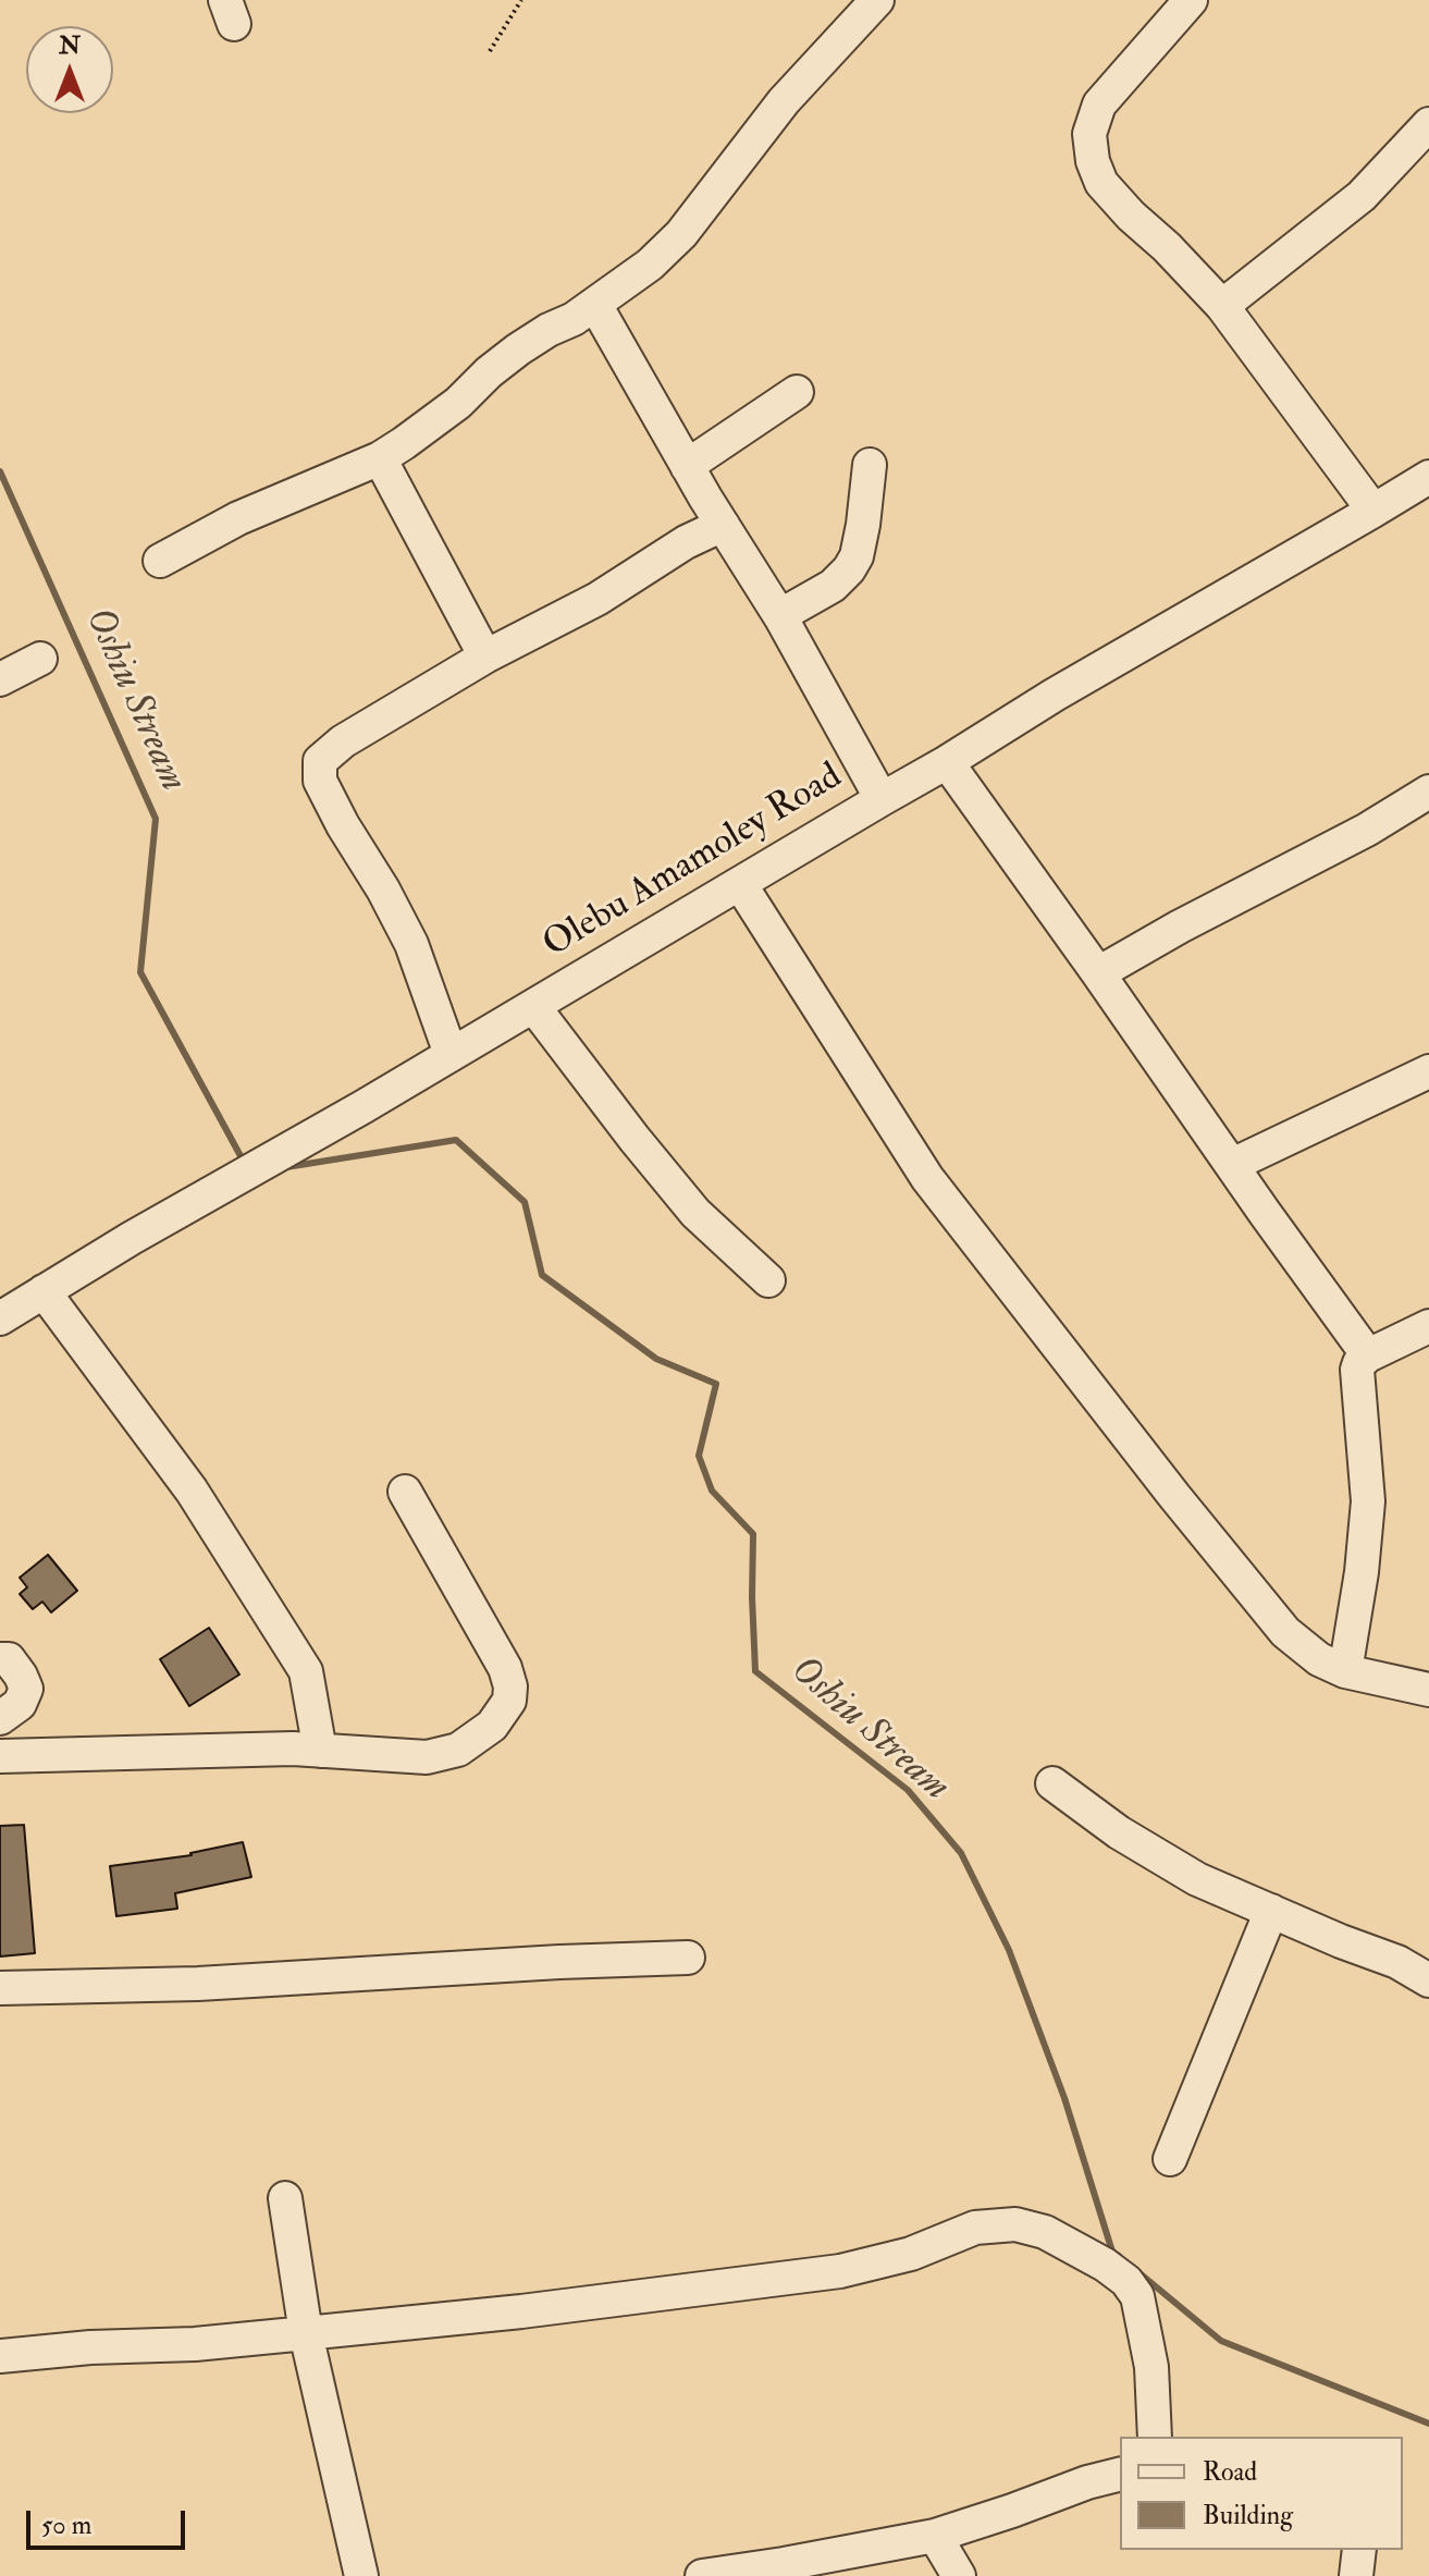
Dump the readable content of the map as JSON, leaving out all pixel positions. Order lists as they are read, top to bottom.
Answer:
{
  "streets": {
    "street": ["Olebu Amamoley Road"]
  },
  "water": ["Oshiu Stream"],
  "legend": ["Road", "Building"],
  "scale_bar": "50 m",
  "north": "top"
}
